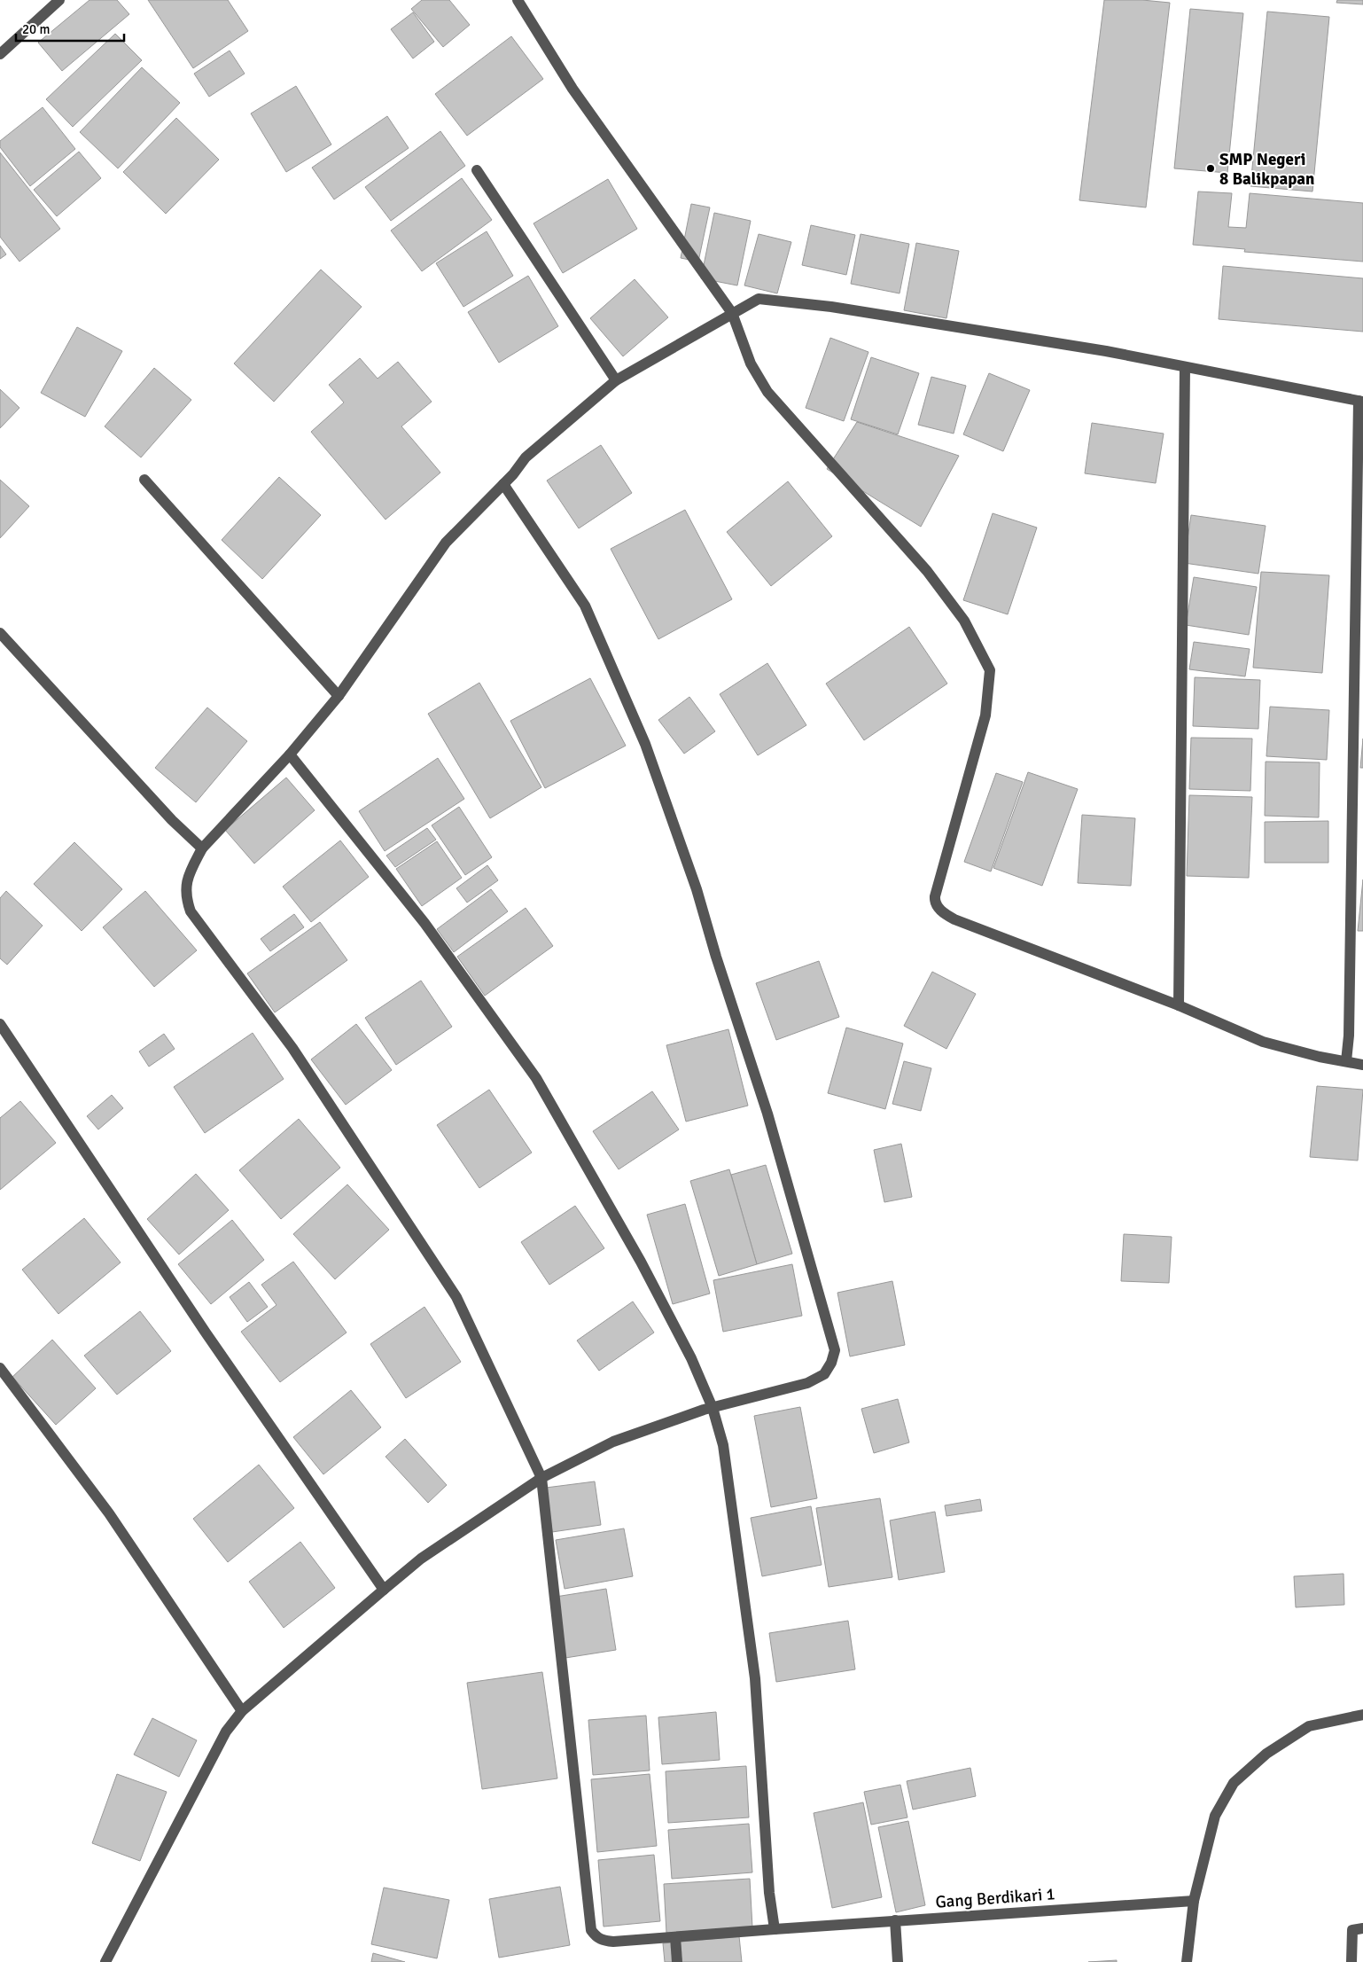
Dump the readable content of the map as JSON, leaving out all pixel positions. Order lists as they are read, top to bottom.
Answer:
{
  "streets": {
    "street": ["Gang Berdikari 1"]
  },
  "places": ["SMP Negeri 8 Balikpapan"],
  "scale_bar": "20 m"
}
